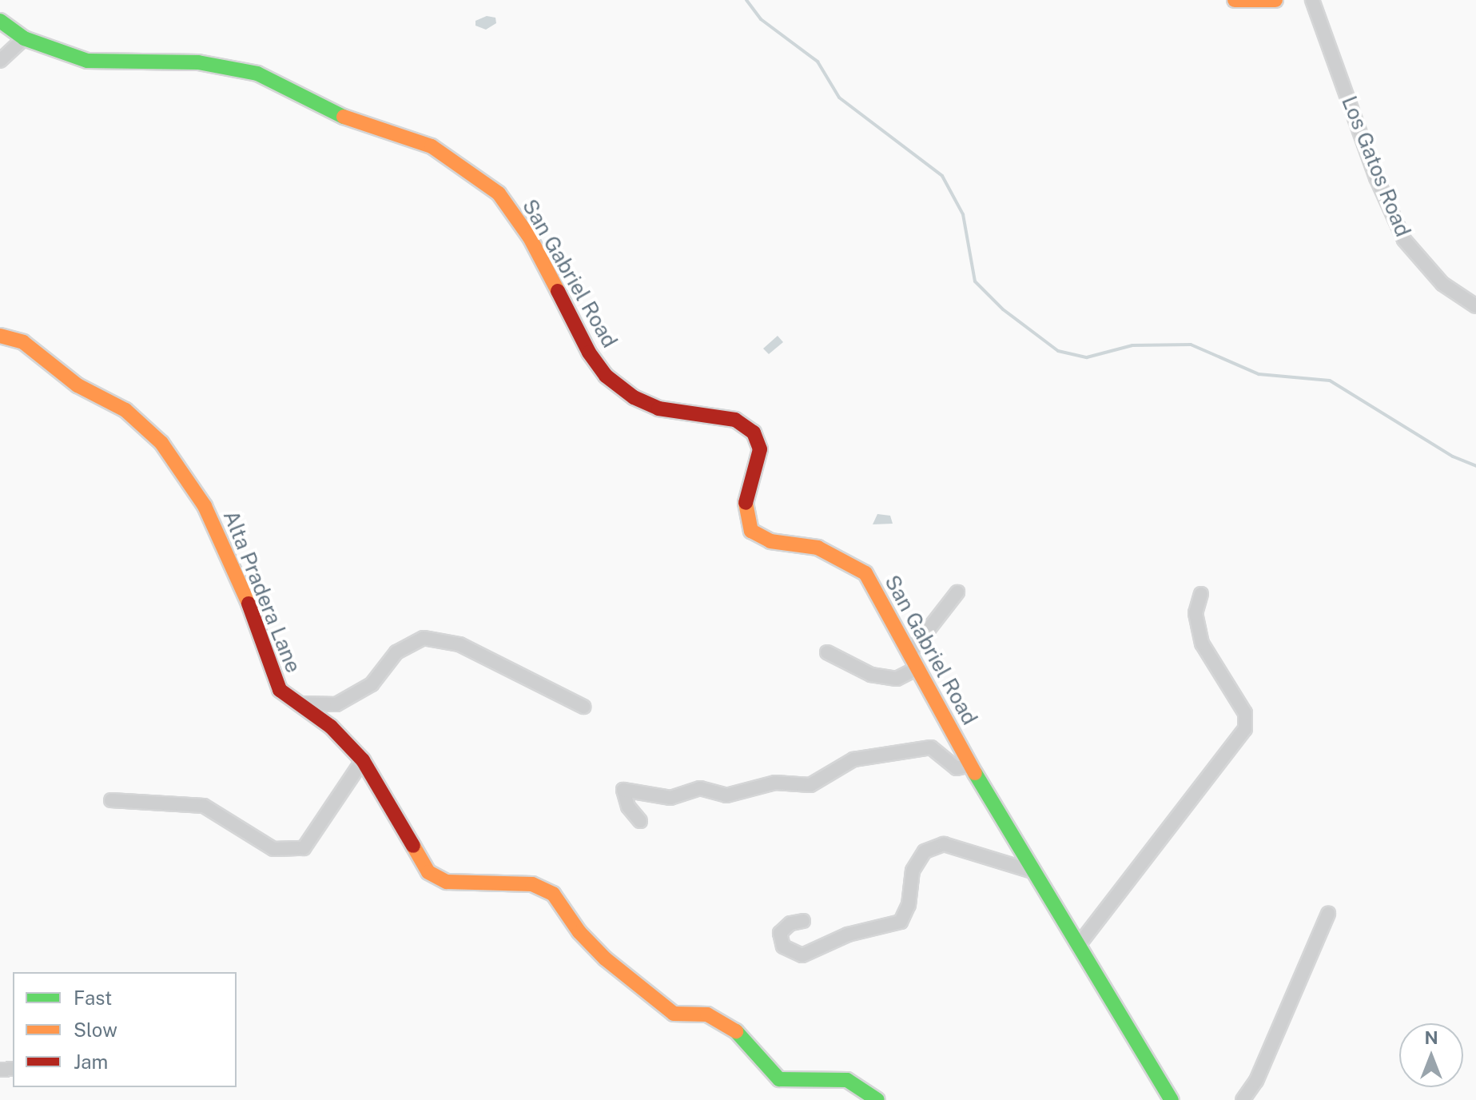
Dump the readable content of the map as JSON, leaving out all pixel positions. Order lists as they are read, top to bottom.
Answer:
{
  "streets": {
    "street": ["Los Gatos Road", "San Gabriel Road", "Alta Pradera Lane"]
  },
  "legend": ["Fast", "Slow", "Jam"],
  "north": "top"
}
